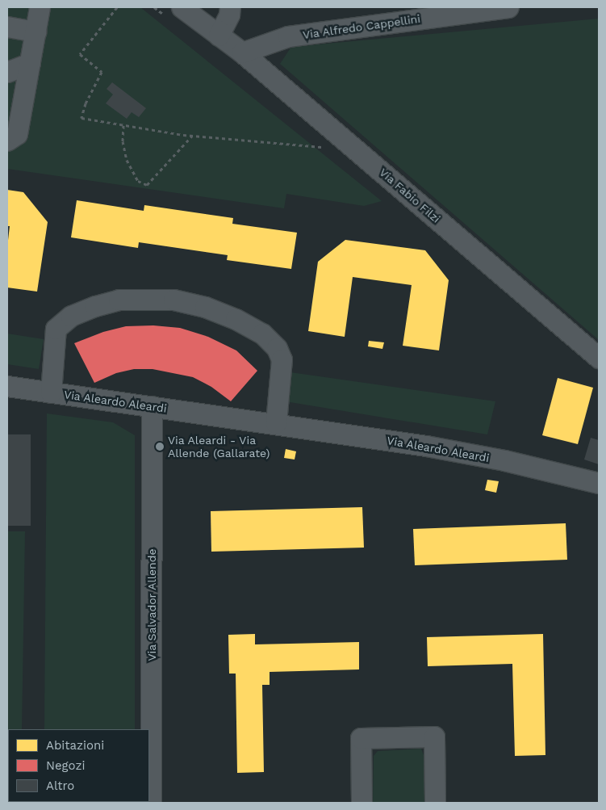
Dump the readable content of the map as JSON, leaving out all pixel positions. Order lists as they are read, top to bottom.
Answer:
{
  "streets": {
    "street": [
      "Via Alfredo Cappellini",
      "Via Fabio Filzi",
      "Via Aleardo Aleardi",
      "Via Salvador Allende"
    ]
  },
  "crossings": [
    ["Via Alfredo Cappellini", "Via Fabio Filzi"],
    ["Via Aleardo Aleardi", "Via Salvador Allende"]
  ],
  "places": ["Via Aleardi - Via Allende (Gallarate)"],
  "legend": ["Abitazioni", "Negozi", "Altro"]
}
